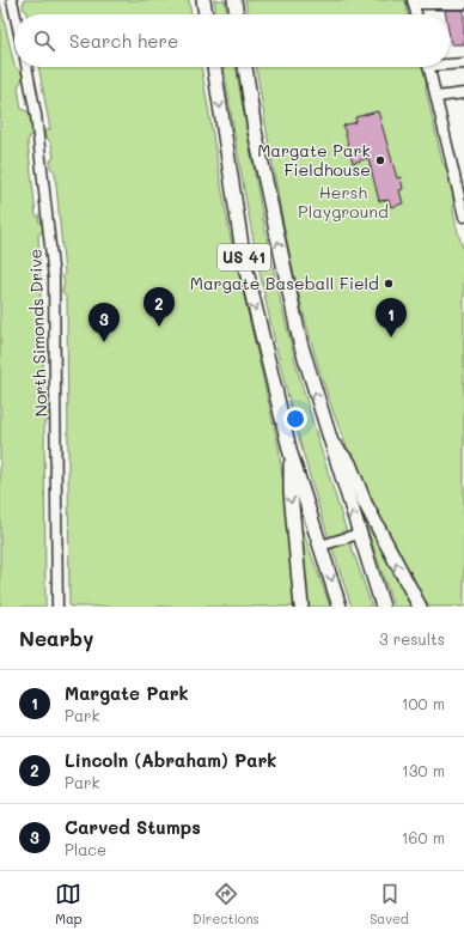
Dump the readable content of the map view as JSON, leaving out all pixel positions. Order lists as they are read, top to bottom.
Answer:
{
  "streets": {
    "highway": ["US 41"],
    "street": ["North Simonds Drive"]
  },
  "parks": ["Hersh Playground"],
  "places": ["Margate Park Fieldhouse", "Margate Baseball Field"],
  "page": {
    "search": "Search here",
    "pins": ["2", "1", "3"],
    "heading": ["Nearby", "3 results"],
    "list": [
      {
        "mark": "1",
        "name": "Margate Park",
        "note": "Park",
        "value": "100 m"
      },
      {
        "mark": "2",
        "name": "Lincoln (Abraham) Park",
        "note": "Park",
        "value": "130 m"
      },
      {
        "mark": "3",
        "name": "Carved Stumps",
        "note": "Place",
        "value": "160 m"
      }
    ],
    "nav": ["Map", "Directions", "Saved"]
  }
}
